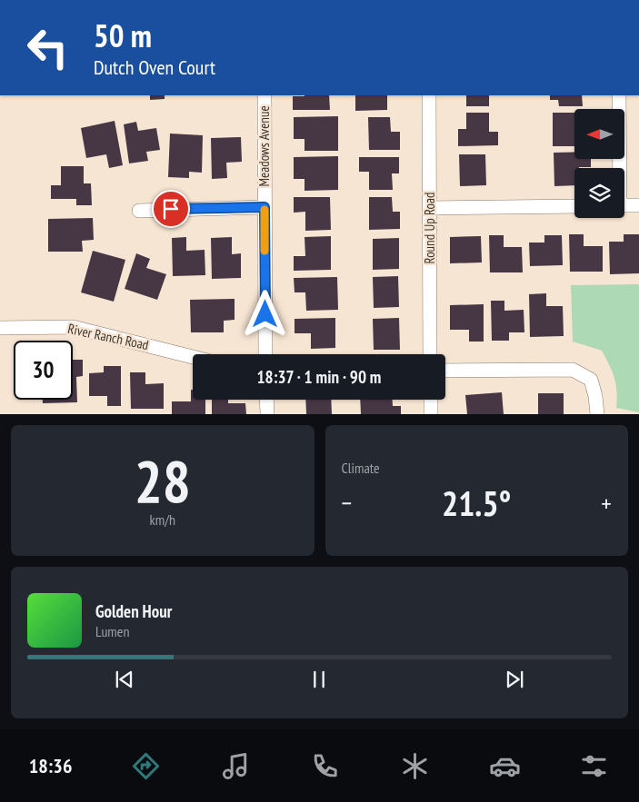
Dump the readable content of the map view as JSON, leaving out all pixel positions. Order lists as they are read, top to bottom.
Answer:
{
  "streets": {
    "street": ["Meadows Avenue", "Round Up Road", "River Ranch Road"]
  },
  "north": "left",
  "page": {
    "turn": ["50 m", "Dutch Oven Court"],
    "limit": "30",
    "trip": "18:37 · 1 min · 90 m",
    "tile": [
      ["28", "km/h"],
      "Climate"
    ],
    "heat": ["−", "21.5°", "+"],
    "song": ["Golden Hour", "Lumen"],
    "tabs": "18:36"
  }
}
